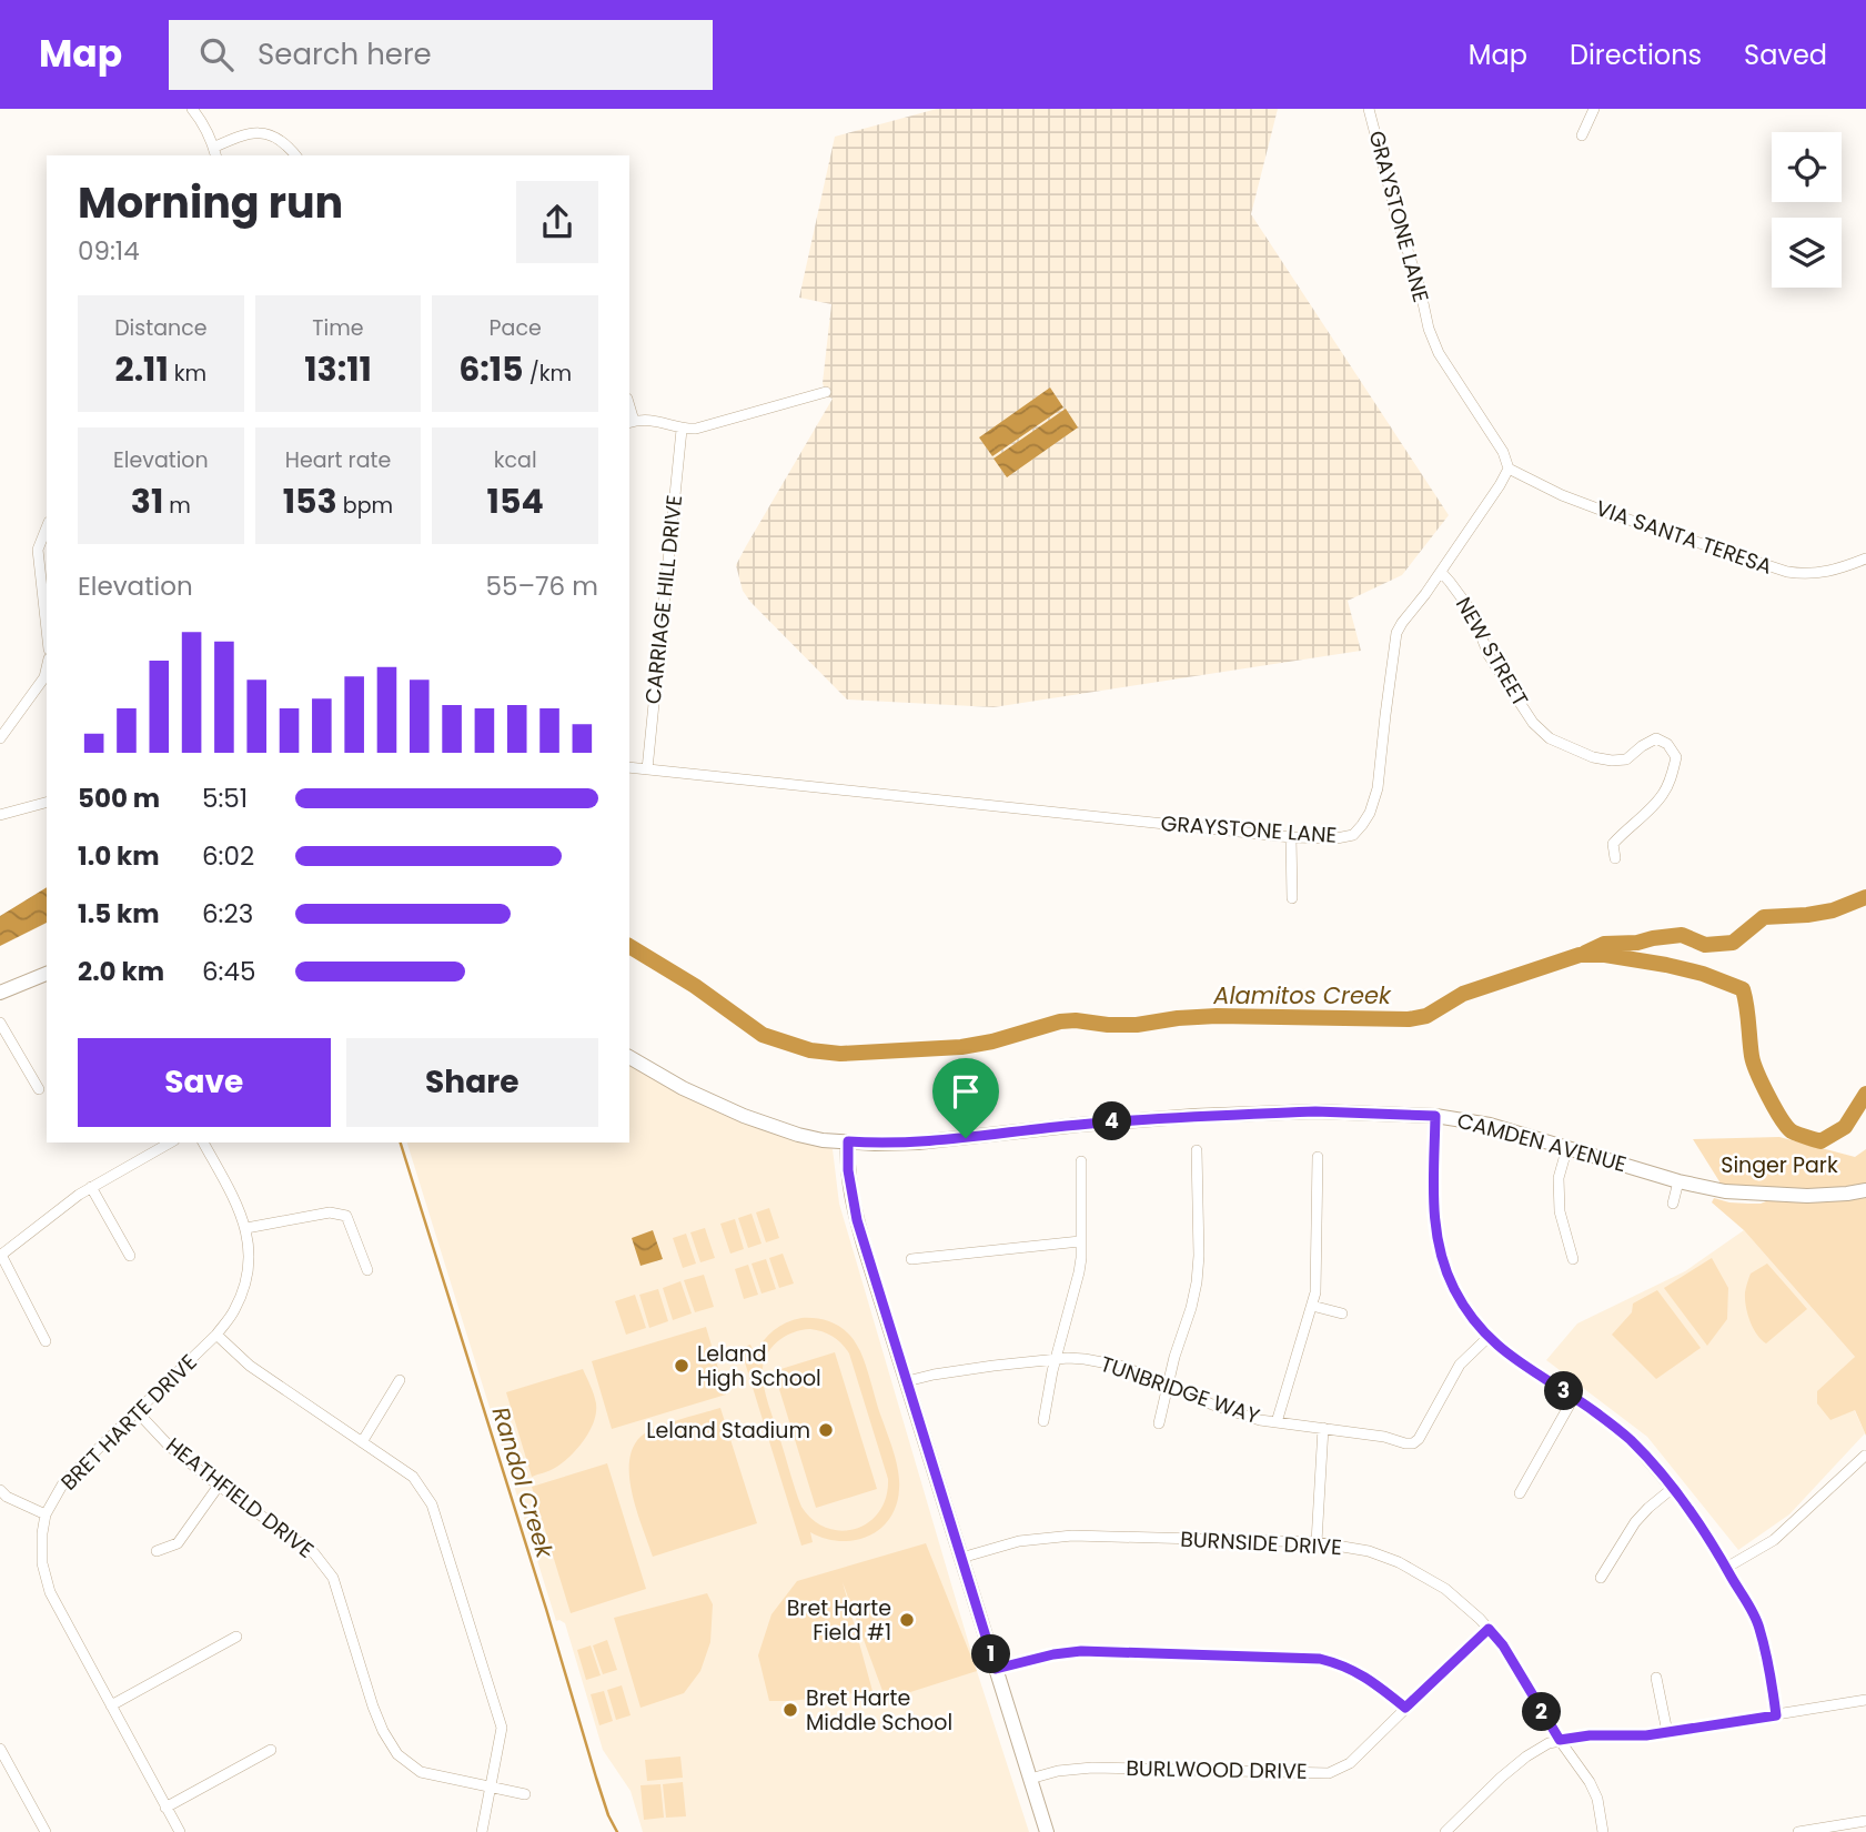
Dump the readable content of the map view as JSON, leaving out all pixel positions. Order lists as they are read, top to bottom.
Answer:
{
  "streets": {
    "street": [
      "GRAYSTONE LANE",
      "VIA SANTA TERESA",
      "CARRIAGE HILL DRIVE",
      "NEW STREET",
      "CAMDEN AVENUE",
      "TUNBRIDGE WAY",
      "BRET HARTE DRIVE",
      "HEATHFIELD DRIVE",
      "BURNSIDE DRIVE",
      "BURLWOOD DRIVE"
    ]
  },
  "crossings": [
    ["GRAYSTONE LANE", "VIA SANTA TERESA"],
    ["GRAYSTONE LANE", "CARRIAGE HILL DRIVE"],
    ["GRAYSTONE LANE", "NEW STREET"],
    ["BRET HARTE DRIVE", "HEATHFIELD DRIVE"],
    ["BURNSIDE DRIVE", "BURLWOOD DRIVE"]
  ],
  "water": ["Alamitos Creek", "Randol Creek"],
  "parks": ["Singer Park"],
  "places": [
    "Leland High School",
    "Leland Stadium",
    "Bret Harte Field #1",
    "Bret Harte Middle School"
  ],
  "page": {
    "header": "Map",
    "search": "Search here",
    "nav": ["Map", "Directions", "Saved"],
    "heading": ["Morning run", "09:14"],
    "stats": [
      ["Distance", "2.11 km"],
      ["Time", "13:11"],
      ["Pace", "6:15 /km"],
      ["Elevation", "31 m"],
      ["Heart rate", "153 bpm"],
      ["kcal", "154"]
    ],
    "chart": ["Elevation", "55–76 m"],
    "list": [
      {
        "name": "500 m",
        "note": "5:51"
      },
      {
        "name": "1.0 km",
        "note": "6:02"
      },
      {
        "name": "1.5 km",
        "note": "6:23"
      },
      {
        "name": "2.0 km",
        "note": "6:45"
      }
    ],
    "buttons": ["Save", "Share"],
    "pins": [
      "4",
      "3",
      "1",
      "2"
    ]
  }
}
